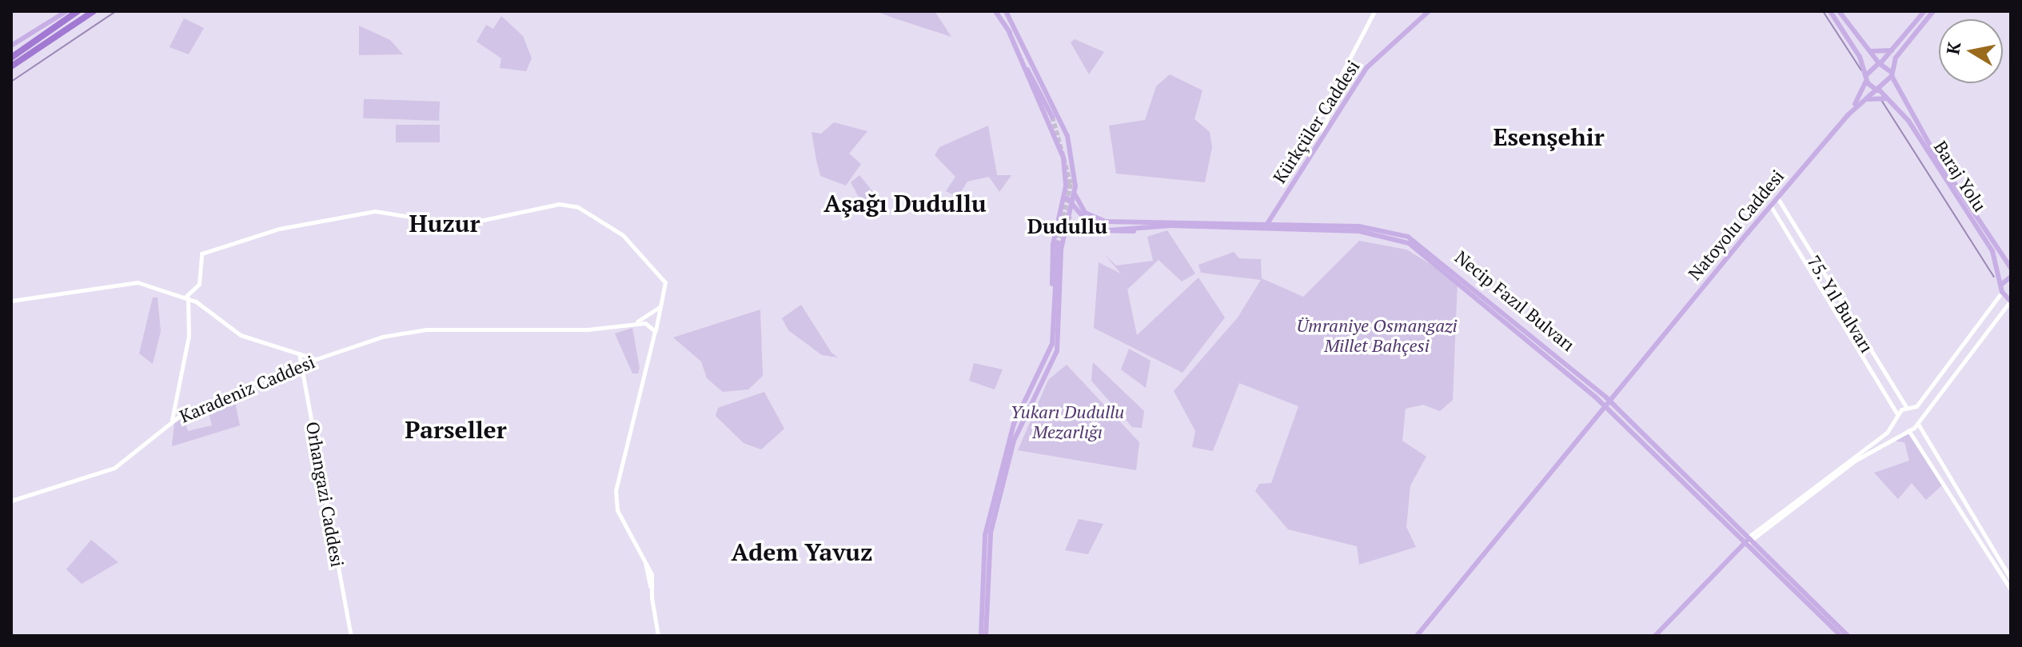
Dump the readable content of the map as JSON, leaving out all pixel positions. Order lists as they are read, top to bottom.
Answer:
{
  "streets": {
    "main road": [
      "Kürkçüler Caddesi",
      "Baraj Yolu",
      "Natoyolu Caddesi",
      "Necip Fazıl Bulvarı"
    ],
    "street": ["75. Yıl Bulvarı", "Karadeniz Caddesi", "Orhangazi Caddesi"]
  },
  "crossings": [
    ["Kürkçüler Caddesi", "Necip Fazıl Bulvarı"],
    ["Baraj Yolu", "Natoyolu Caddesi"],
    ["Natoyolu Caddesi", "Necip Fazıl Bulvarı"],
    ["Natoyolu Caddesi", "75. Yıl Bulvarı"],
    ["Karadeniz Caddesi", "Orhangazi Caddesi"]
  ],
  "districts": [
    "Esenşehir",
    "Aşağı Dudullu",
    "Huzur",
    "Dudullu",
    "Parseller",
    "Adem Yavuz"
  ],
  "parks": ["Ümraniye Osmangazi Millet Bahçesi", "Yukarı Dudullu Mezarlığı"],
  "north": "left"
}
